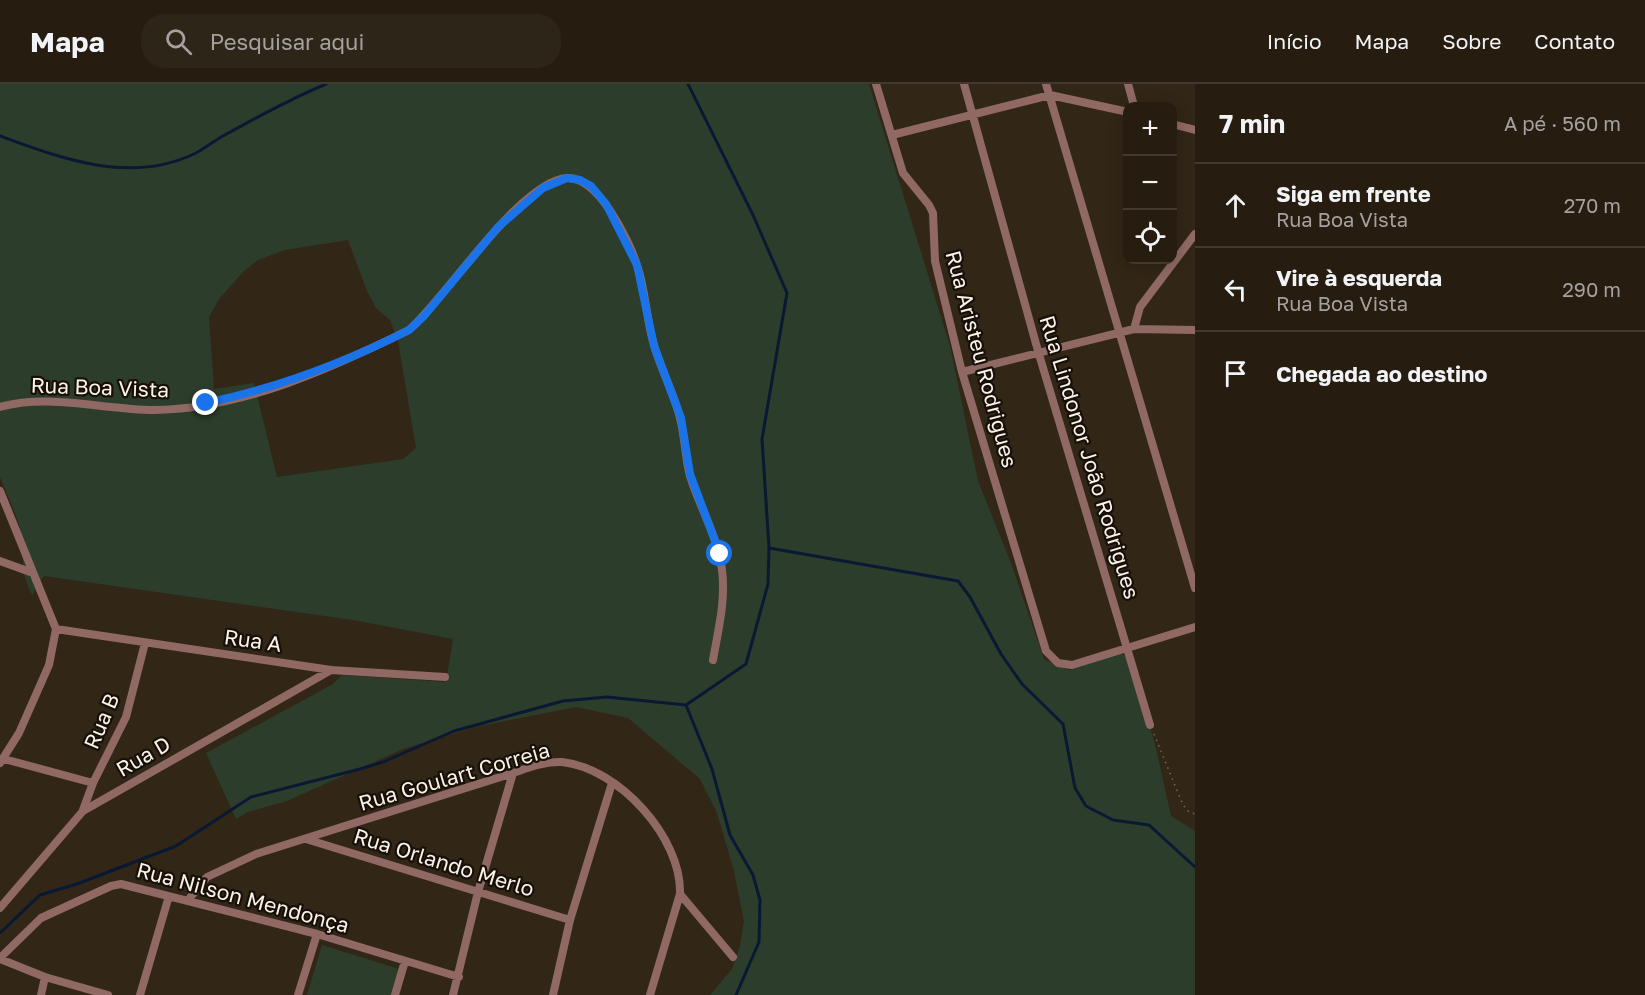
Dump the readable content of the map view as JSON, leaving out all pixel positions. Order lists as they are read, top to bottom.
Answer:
{
  "streets": {
    "street": [
      "Rua Aristeu Rodrigues",
      "Rua Boa Vista",
      "Rua Lindonor João Rodrigues",
      "Rua A",
      "Rua B",
      "Rua D",
      "Rua Goulart Correia",
      "Rua Orlando Merlo",
      "Rua Nilson Mendonça"
    ]
  },
  "crossings": [
    ["Rua Aristeu Rodrigues", "Rua Lindonor João Rodrigues"],
    ["Rua A", "Rua B"],
    ["Rua A", "Rua D"],
    ["Rua B", "Rua D"],
    ["Rua Goulart Correia", "Rua Orlando Merlo"],
    ["Rua Goulart Correia", "Rua Nilson Mendonça"]
  ],
  "page": {
    "header": "Mapa",
    "search": "Pesquisar aqui",
    "nav": [
      "Início",
      "Mapa",
      "Sobre",
      "Contato"
    ],
    "heading": ["7 min", "A pé · 560 m"],
    "map_buttons": ["+", "−"],
    "list": [
      ["Siga em frente", "Rua Boa Vista", "270 m"],
      ["Vire à esquerda", "Rua Boa Vista", "290 m"],
      "Chegada ao destino"
    ]
  }
}
